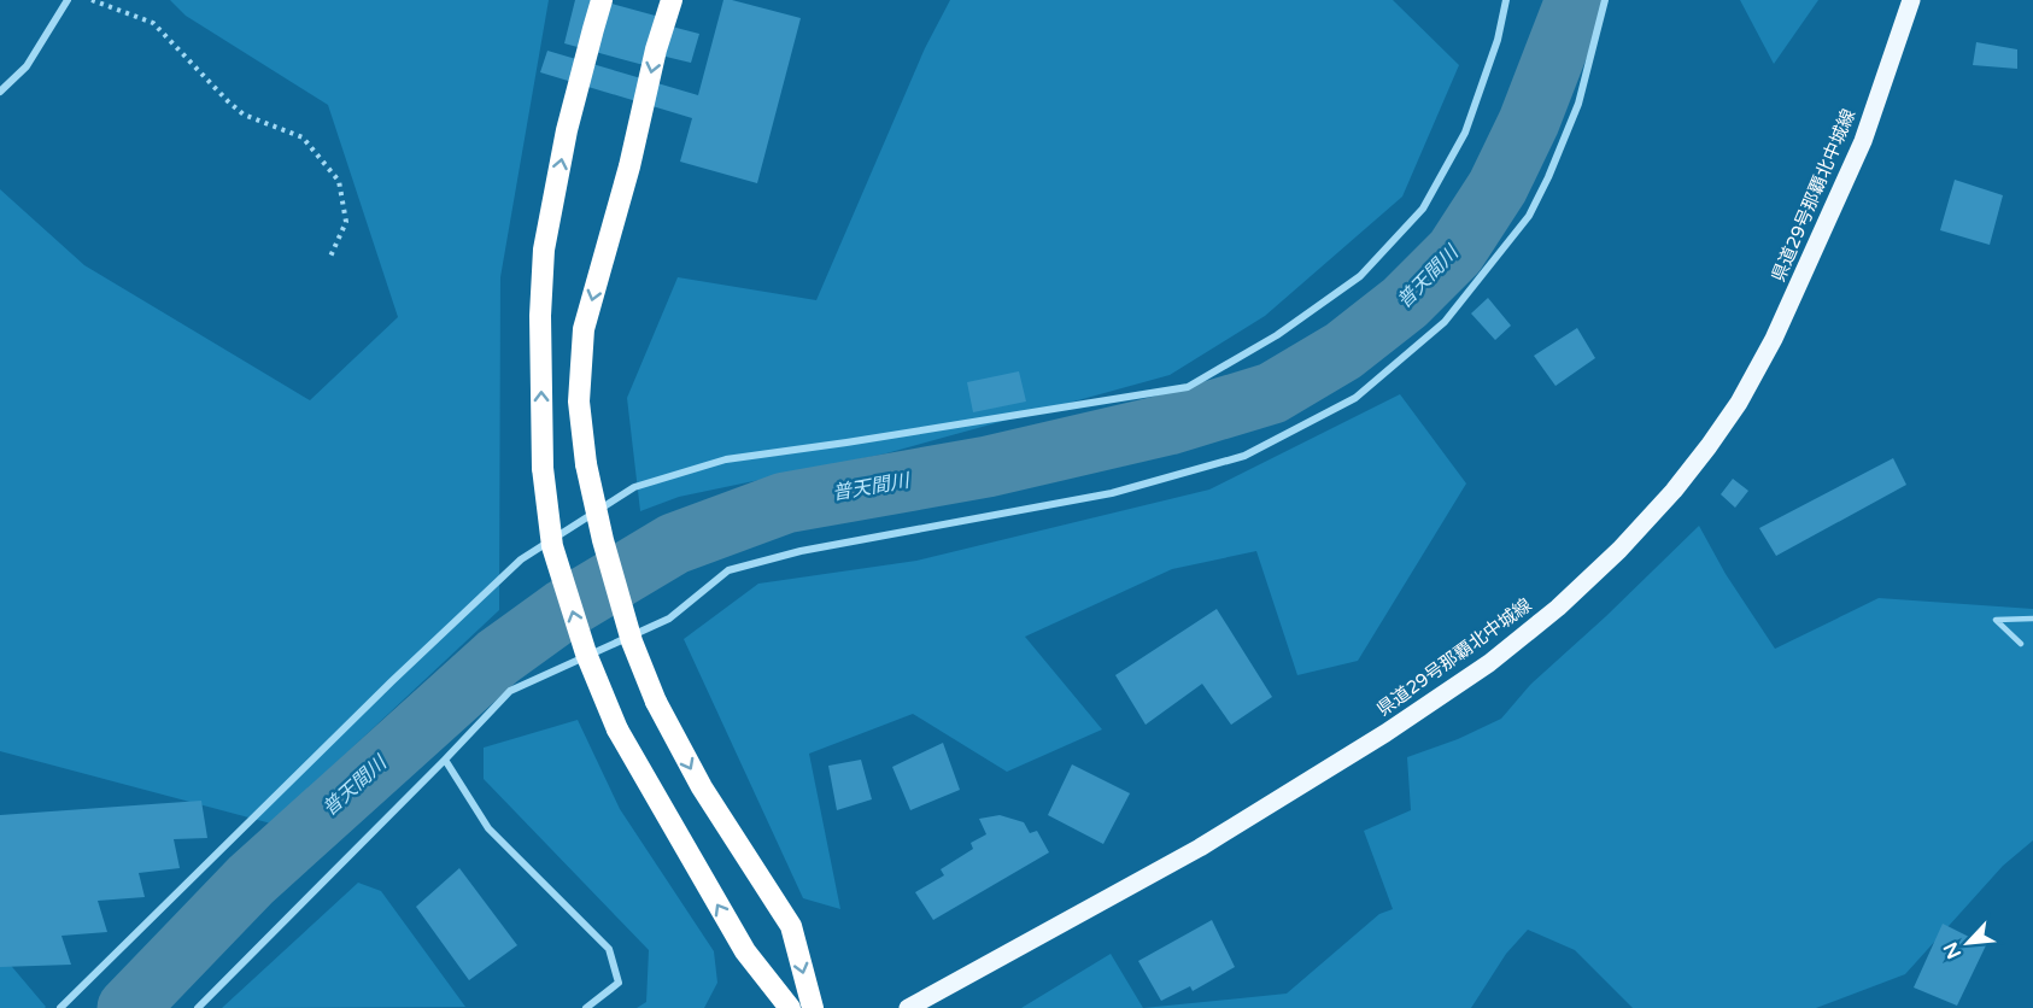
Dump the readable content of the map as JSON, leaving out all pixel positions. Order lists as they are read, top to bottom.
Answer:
{
  "streets": {
    "main road": ["県道29号那覇北中城線"]
  },
  "water": ["普天間川"],
  "north": "bottom left"
}
